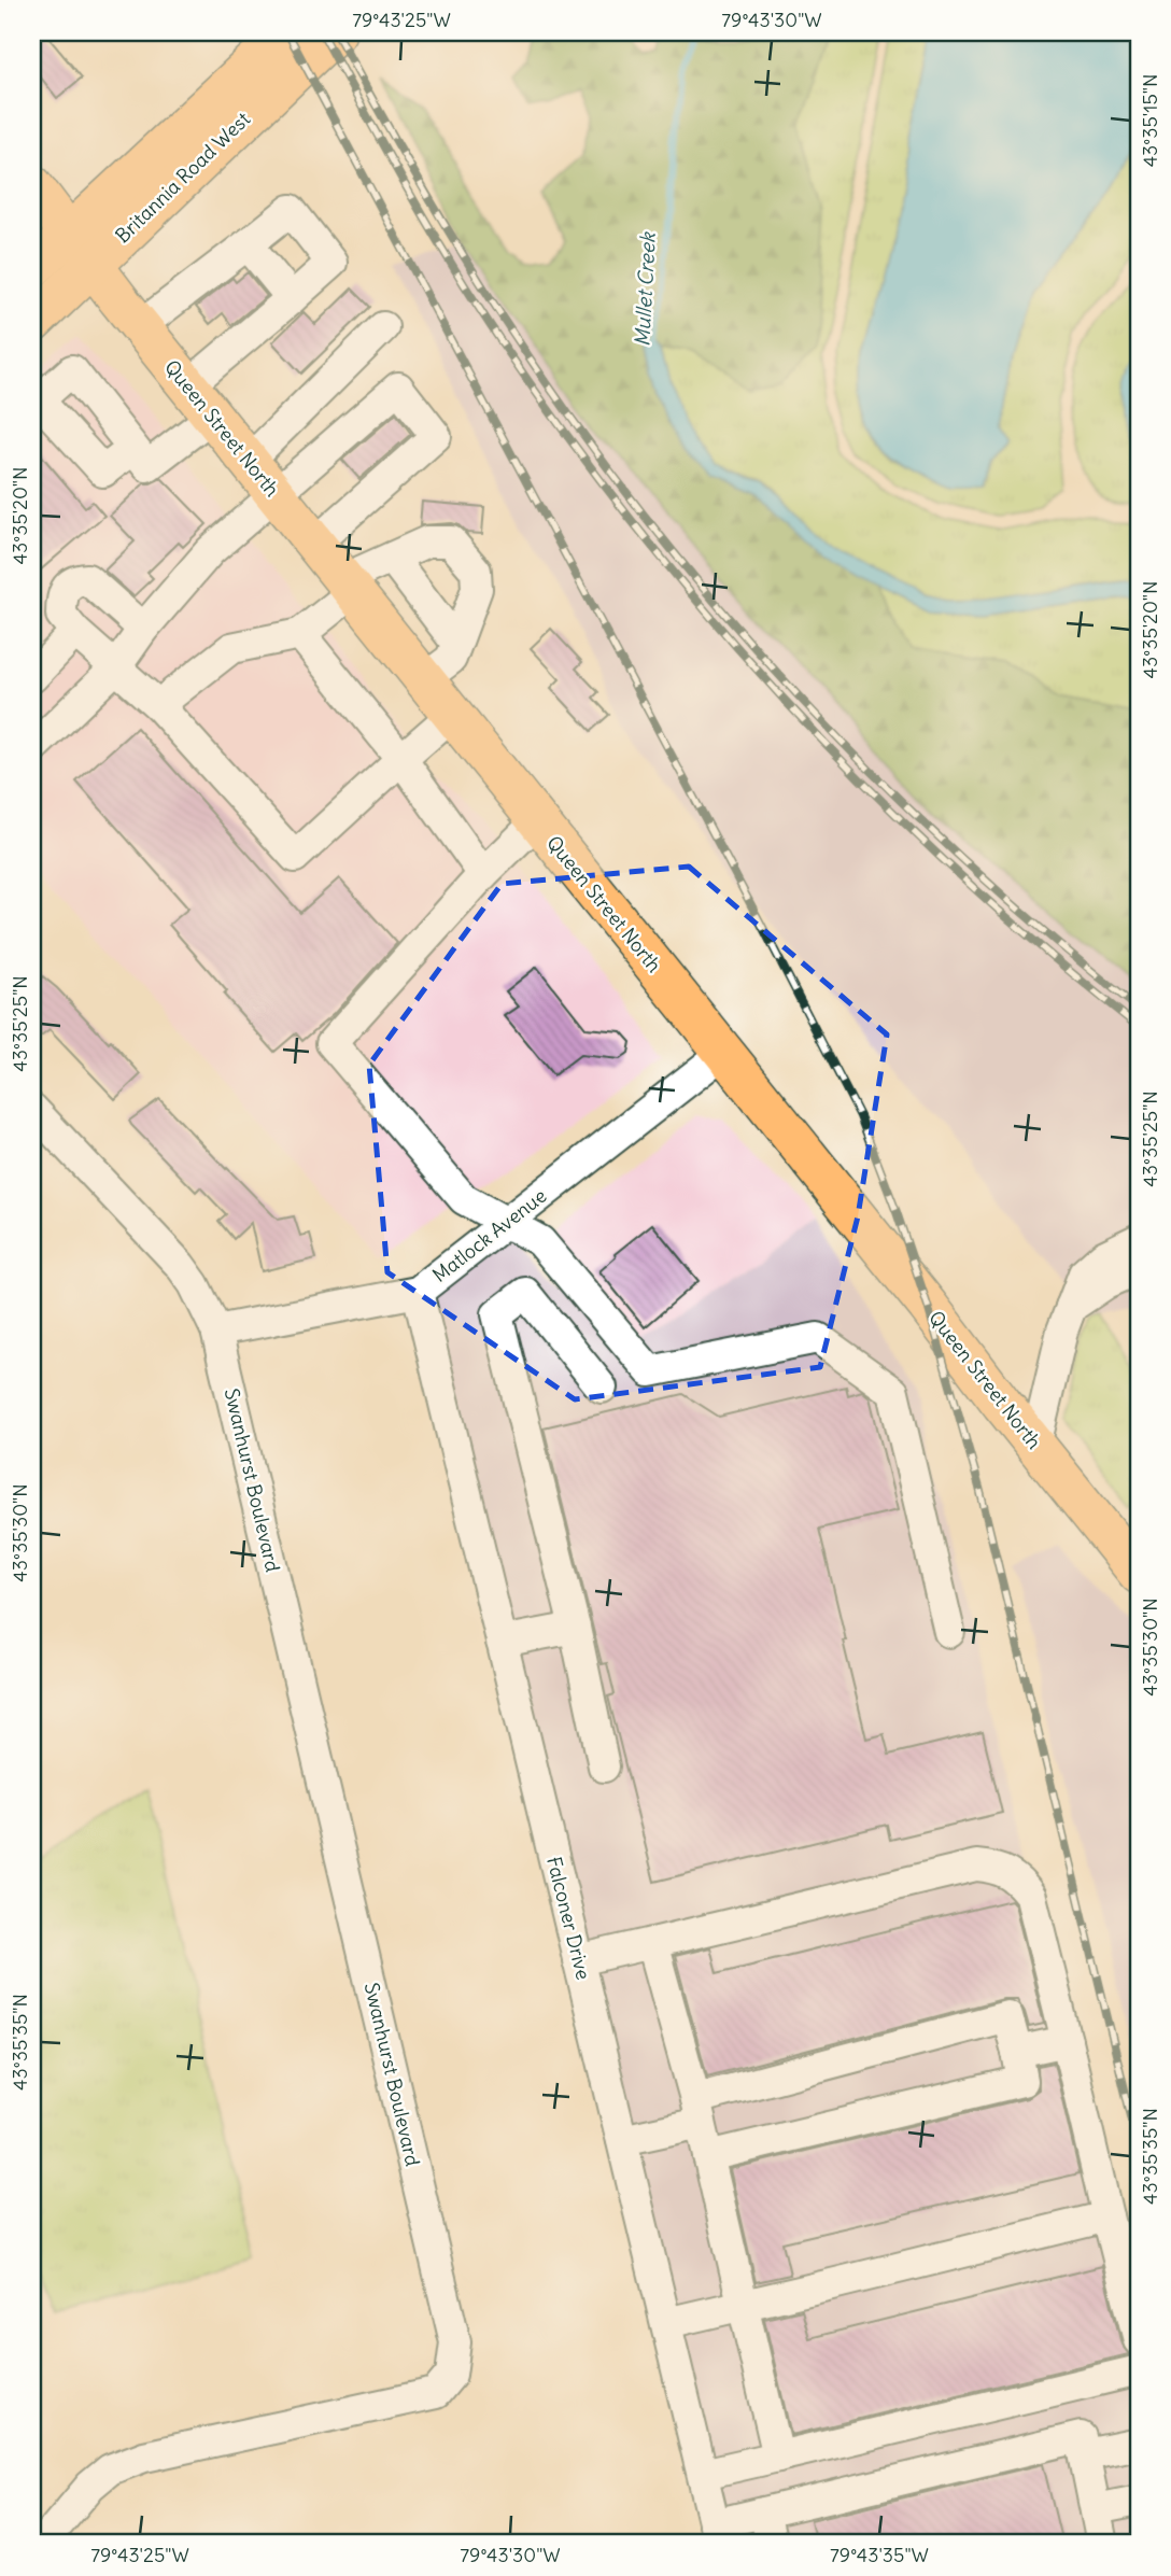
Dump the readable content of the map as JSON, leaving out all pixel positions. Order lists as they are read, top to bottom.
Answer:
{
  "streets": {
    "main road": ["Britannia Road West", "Queen Street North"],
    "street": ["Matlock Avenue", "Swanhurst Boulevard", "Falconer Drive"]
  },
  "crossings": [
    ["Britannia Road West", "Queen Street North"],
    ["Queen Street North", "Matlock Avenue"],
    ["Matlock Avenue", "Swanhurst Boulevard"],
    ["Matlock Avenue", "Falconer Drive"]
  ],
  "water": ["Mullet Creek"],
  "coordinates": [
    "79°43'25\"W",
    "79°43'30\"W",
    "43°35'15\"N",
    "43°35'20\"N",
    "43°35'25\"N",
    "43°35'30\"N",
    "43°35'35\"N",
    "79°43'35\"W"
  ]
}
